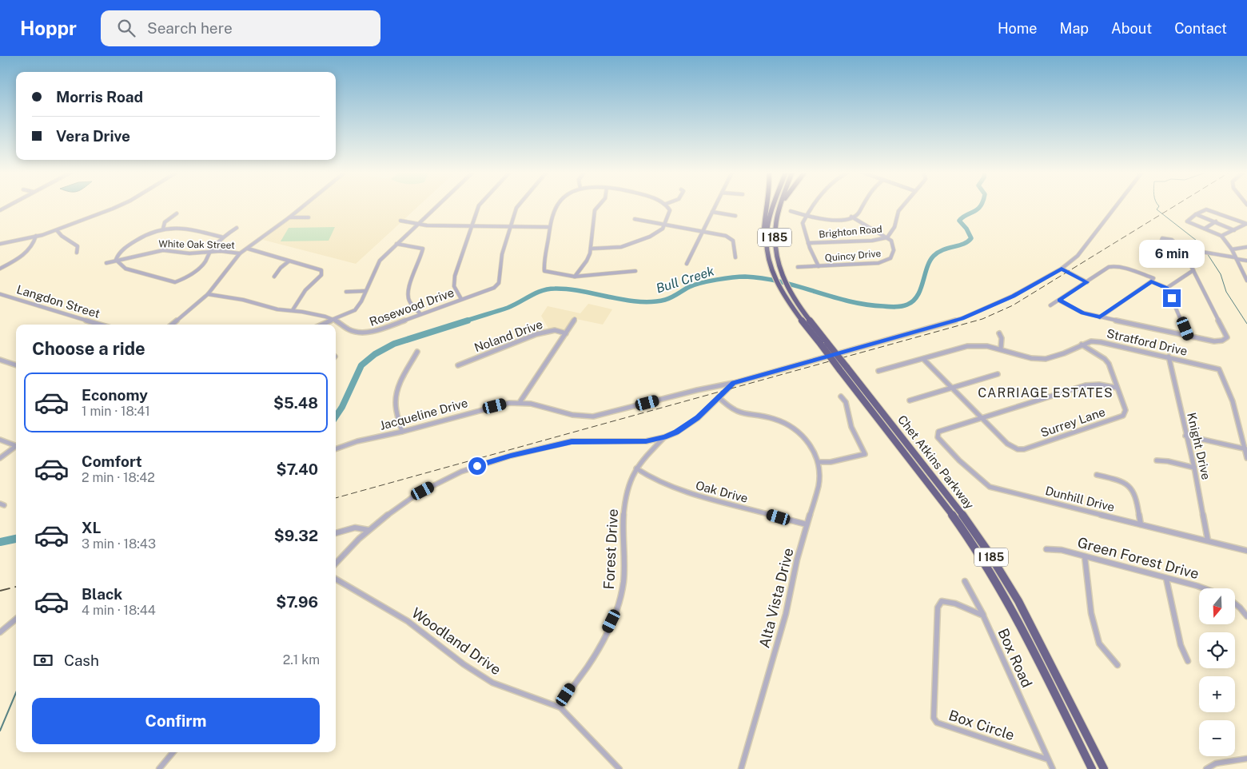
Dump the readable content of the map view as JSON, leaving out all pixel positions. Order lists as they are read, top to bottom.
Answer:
{
  "streets": {
    "highway": ["I 185", "Chet Atkins Parkway"],
    "street": [
      "Brighton Road",
      "White Oak Street",
      "Quincy Drive",
      "Langdon Street",
      "Rosewood Drive",
      "Noland Drive",
      "Stratford Drive",
      "Jacqueline Drive",
      "Surrey Lane",
      "Knight Drive",
      "Oak Drive",
      "Dunhill Drive",
      "Forest Drive",
      "Green Forest Drive",
      "Alta Vista Drive",
      "Woodland Drive",
      "Box Road",
      "Box Circle"
    ]
  },
  "crossings": [
    ["Brighton Road", "Quincy Drive"],
    ["Stratford Drive", "Surrey Lane"],
    ["Stratford Drive", "Knight Drive"],
    ["Surrey Lane", "Dunhill Drive"],
    ["Knight Drive", "Dunhill Drive"],
    ["Oak Drive", "Forest Drive"],
    ["Oak Drive", "Alta Vista Drive"],
    ["Forest Drive", "Woodland Drive"],
    ["Box Road", "Box Circle"]
  ],
  "districts": ["CARRIAGE ESTATES"],
  "water": ["Bull Creek"],
  "north": "bottom",
  "page": {
    "header": "Hoppr",
    "search": "Search here",
    "nav": [
      "Home",
      "Map",
      "About",
      "Contact"
    ],
    "banner": ["Morris Road", "Vera Drive"],
    "bubble": "6 min",
    "heading": "Choose a ride",
    "list": [
      {
        "name": "Economy",
        "note": "1 min · 18:41",
        "value": "$5.48"
      },
      {
        "name": "Comfort",
        "note": "2 min · 18:42",
        "value": "$7.40"
      },
      {
        "name": "XL",
        "note": "3 min · 18:43",
        "value": "$9.32"
      },
      {
        "name": "Black",
        "note": "4 min · 18:44",
        "value": "$7.96"
      }
    ],
    "map_buttons": ["+", "−"],
    "pay": ["Cash", "2.1 km"],
    "buttons": "Confirm"
  }
}
